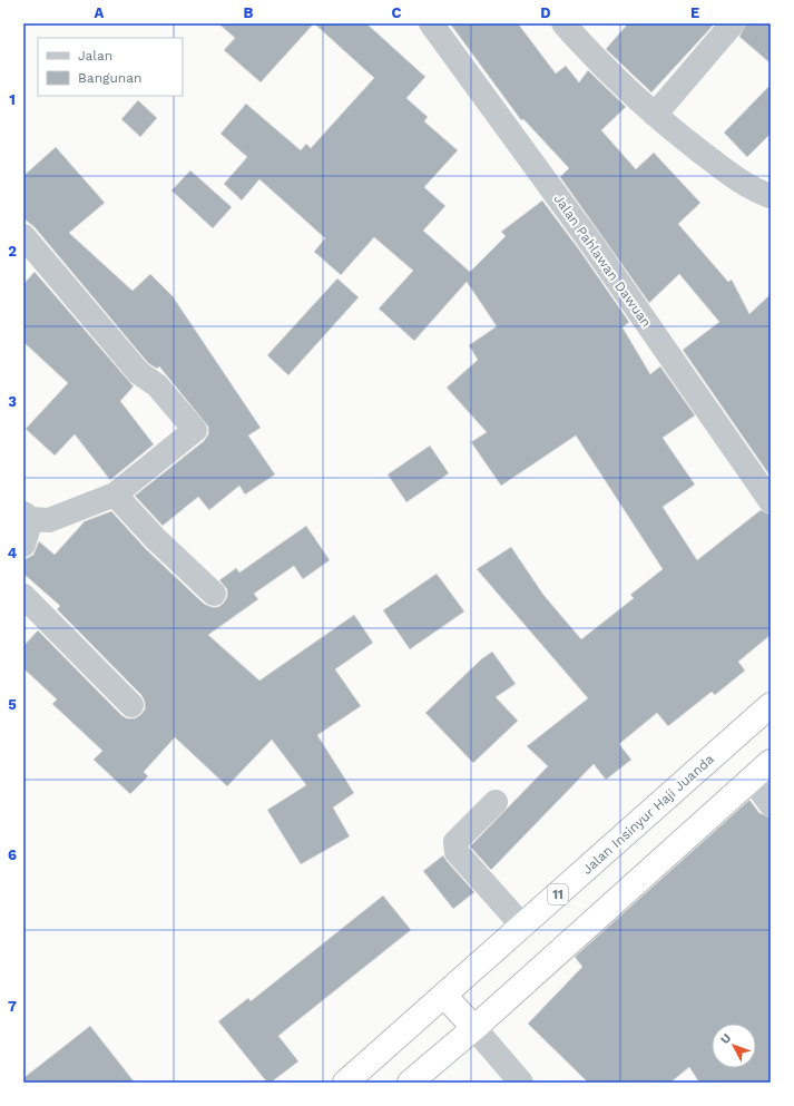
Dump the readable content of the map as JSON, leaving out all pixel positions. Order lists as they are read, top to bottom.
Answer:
{
  "streets": {
    "highway": ["Jalan Insinyur Haji Juanda", "11"],
    "street": ["Jalan Pahlawan Dawuan"]
  },
  "legend": ["Jalan", "Bangunan"],
  "north": "top left",
  "grid": {
    "columns": [
      "A",
      "B",
      "C",
      "D",
      "E"
    ],
    "rows": [
      "1",
      "2",
      "3",
      "4",
      "5",
      "6",
      "7"
    ]
  }
}
